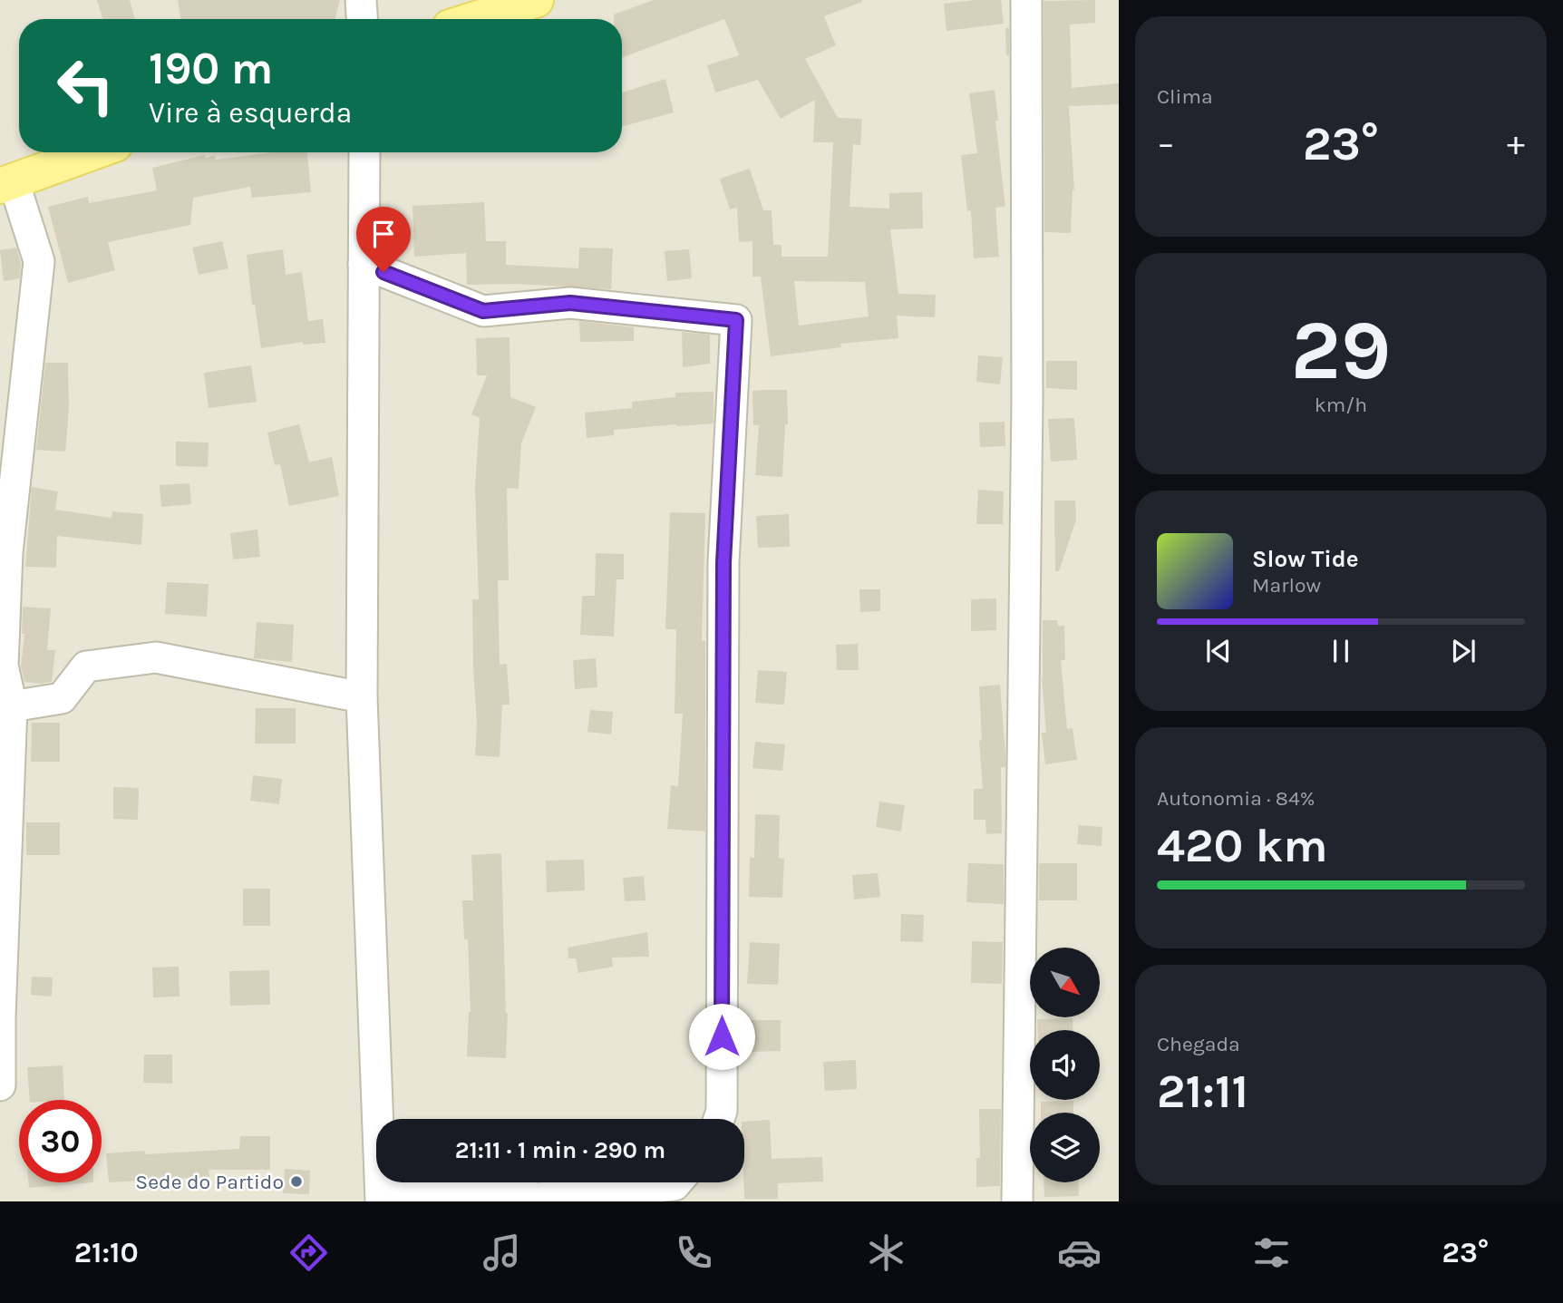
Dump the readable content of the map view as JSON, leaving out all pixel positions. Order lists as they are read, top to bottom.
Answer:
{
  "places": ["Sede do Partido"],
  "north": "bottom right",
  "page": {
    "tile": [
      "Clima",
      ["29", "km/h"],
      ["Autonomia · 84%", "420 km"],
      ["Chegada", "21:11"]
    ],
    "turn": ["190 m", "Vire à esquerda"],
    "heat": ["−", "23°", "+"],
    "song": ["Slow Tide", "Marlow"],
    "limit": "30",
    "trip": "21:11 · 1 min · 290 m",
    "tabs": ["21:10", "23°"]
  }
}
